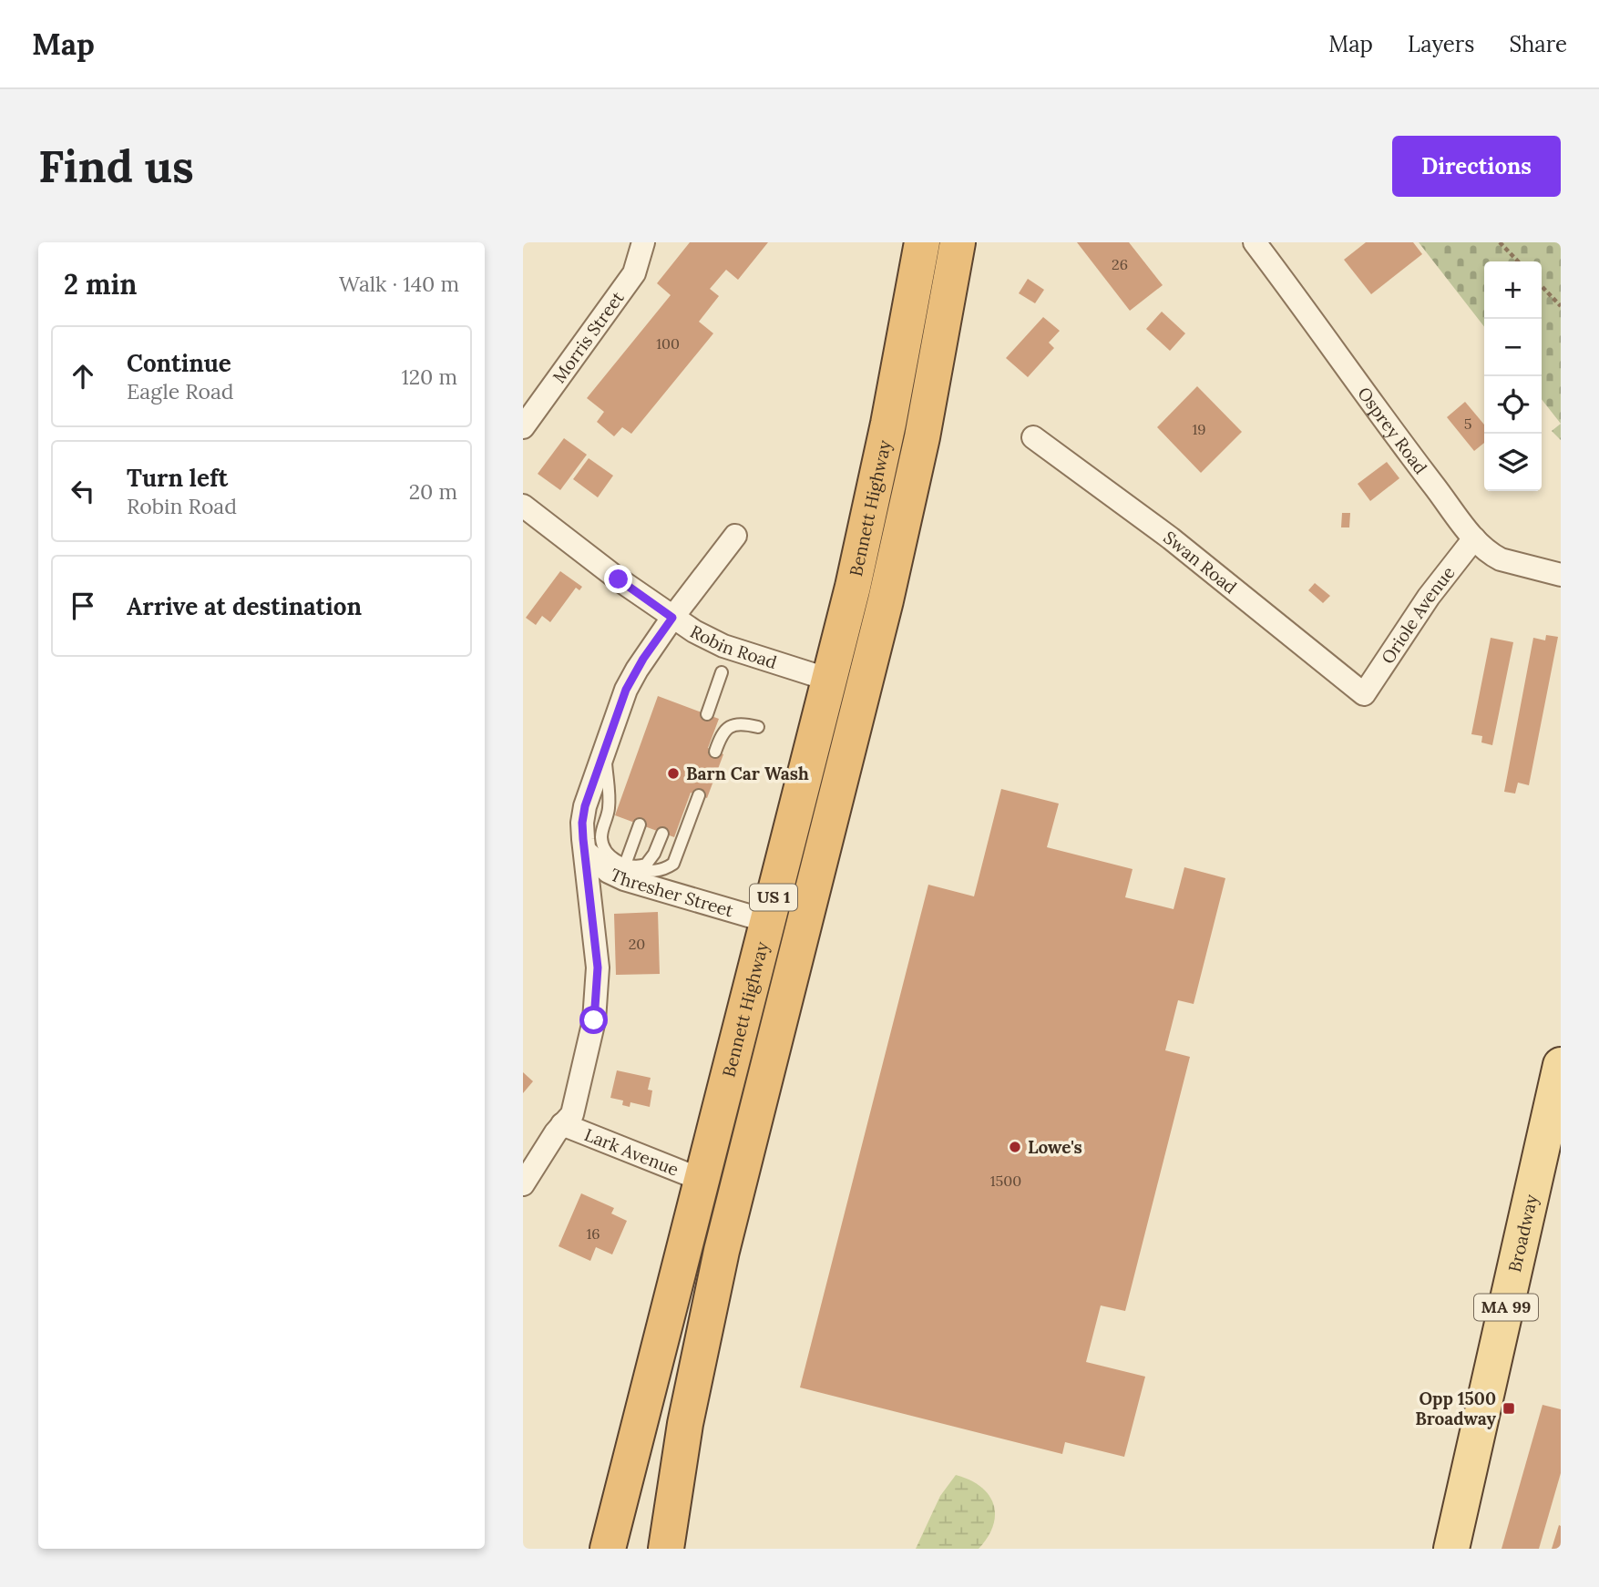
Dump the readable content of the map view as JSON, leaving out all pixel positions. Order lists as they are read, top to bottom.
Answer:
{
  "streets": {
    "highway": ["Bennett Highway", "US 1"],
    "main road": ["Broadway", "MA 99"],
    "street": [
      "Morris Street",
      "Osprey Road",
      "Swan Road",
      "Oriole Avenue",
      "Robin Road",
      "Thresher Street",
      "Lark Avenue"
    ]
  },
  "crossings": [
    ["Osprey Road", "Oriole Avenue"],
    ["Bennett Highway", "Robin Road"],
    ["Bennett Highway", "Thresher Street"],
    ["Bennett Highway", "Lark Avenue"],
    ["Swan Road", "Oriole Avenue"]
  ],
  "places": {
    "other": ["Barn Car Wash", "Lowe's"],
    "transit": ["Opp 1500 Broadway"]
  },
  "house_numbers": [
    "26",
    "100",
    "5",
    "19",
    "20",
    "1500",
    "16"
  ],
  "page": {
    "header": "Map",
    "nav": ["Map", "Layers", "Share"],
    "buttons": "Directions",
    "title": "Find us",
    "heading": ["2 min", "Walk · 140 m"],
    "map_buttons": ["+", "−"],
    "list": [
      ["Continue", "Eagle Road", "120 m"],
      ["Turn left", "Robin Road", "20 m"],
      "Arrive at destination"
    ]
  }
}
